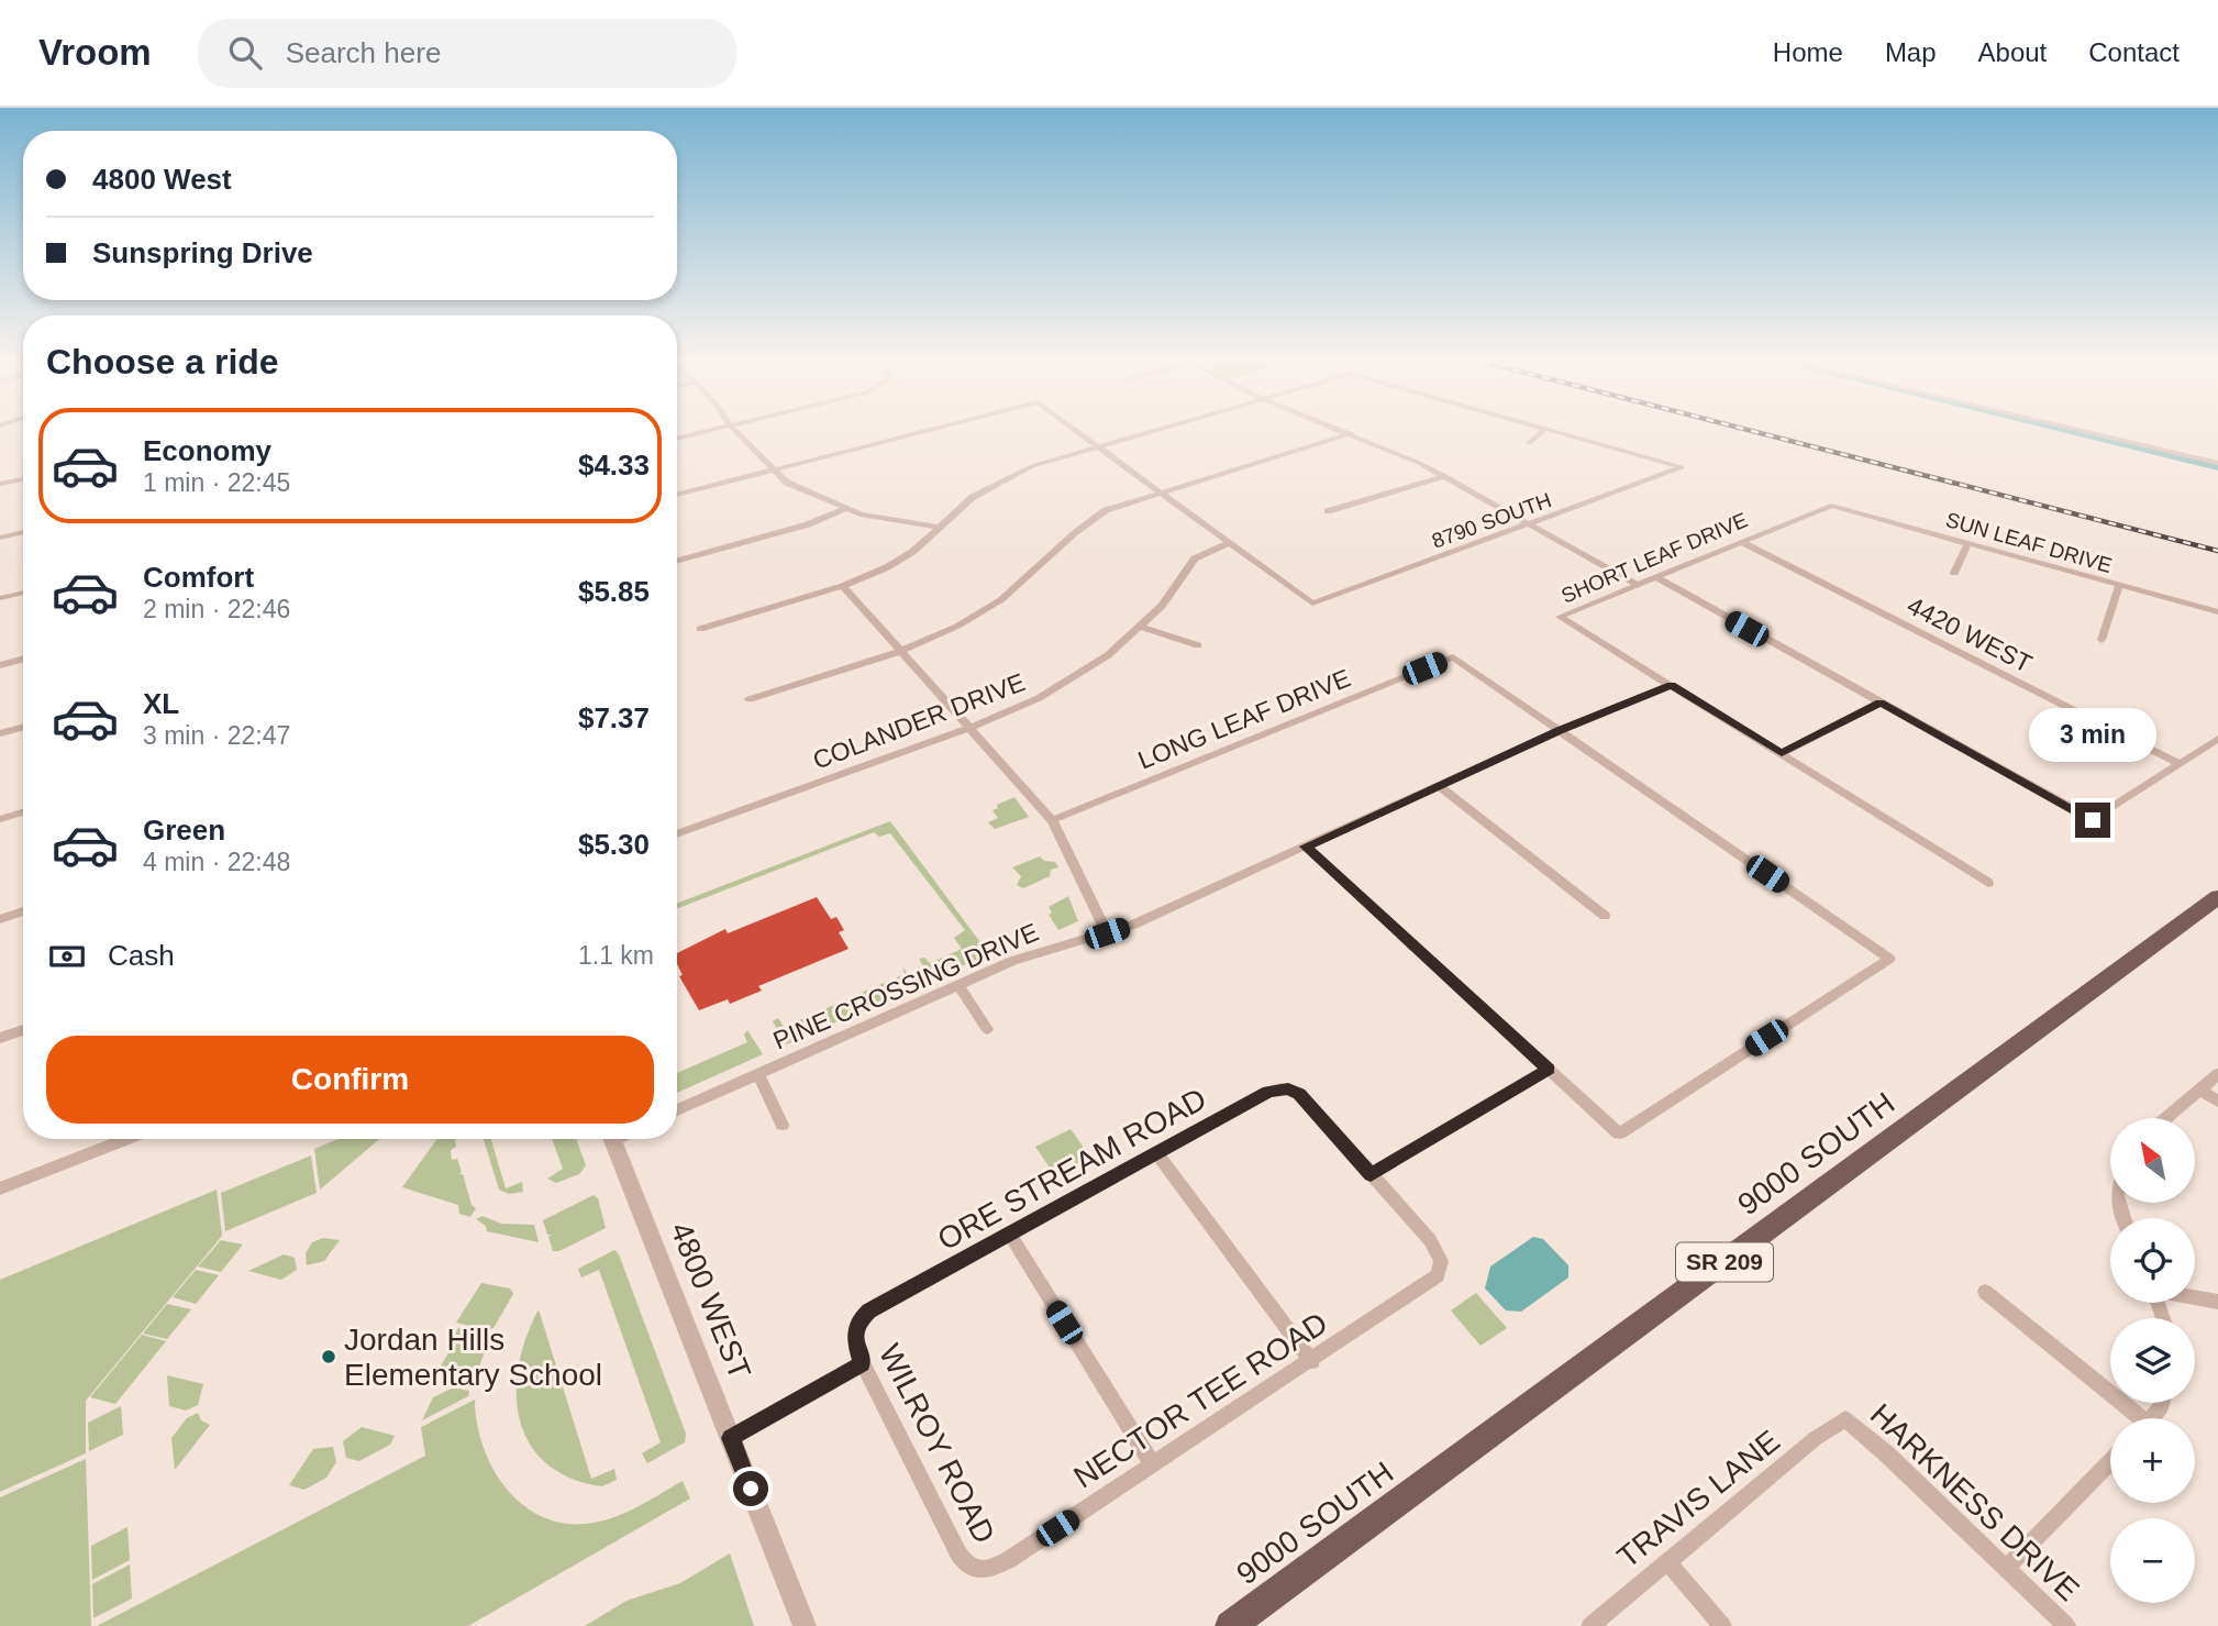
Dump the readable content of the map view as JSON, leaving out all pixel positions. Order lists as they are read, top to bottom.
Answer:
{
  "streets": {
    "main road": ["9000 SOUTH", "SR 209"],
    "street": [
      "8790 SOUTH",
      "SUN LEAF DRIVE",
      "SHORT LEAF DRIVE",
      "4420 WEST",
      "LONG LEAF DRIVE",
      "COLANDER DRIVE",
      "PINE CROSSING DRIVE",
      "ORE STREAM ROAD",
      "4800 WEST",
      "NECTOR TEE ROAD",
      "WILROY ROAD",
      "TRAVIS LANE",
      "HARKNESS DRIVE"
    ]
  },
  "crossings": [
    ["8790 SOUTH", "COLANDER DRIVE"],
    ["SUN LEAF DRIVE", "SHORT LEAF DRIVE"],
    ["SHORT LEAF DRIVE", "4420 WEST"],
    ["SHORT LEAF DRIVE", "PINE CROSSING DRIVE"],
    ["LONG LEAF DRIVE", "PINE CROSSING DRIVE"],
    ["ORE STREAM ROAD", "NECTOR TEE ROAD"],
    ["ORE STREAM ROAD", "WILROY ROAD"],
    ["NECTOR TEE ROAD", "WILROY ROAD"],
    ["TRAVIS LANE", "HARKNESS DRIVE"]
  ],
  "places": ["Jordan Hills Elementary School"],
  "north": "top left",
  "page": {
    "header": "Vroom",
    "search": "Search here",
    "nav": [
      "Home",
      "Map",
      "About",
      "Contact"
    ],
    "banner": ["4800 West", "Sunspring Drive"],
    "heading": "Choose a ride",
    "list": [
      {
        "name": "Economy",
        "note": "1 min · 22:45",
        "value": "$4.33"
      },
      {
        "name": "Comfort",
        "note": "2 min · 22:46",
        "value": "$5.85"
      },
      {
        "name": "XL",
        "note": "3 min · 22:47",
        "value": "$7.37"
      },
      {
        "name": "Green",
        "note": "4 min · 22:48",
        "value": "$5.30"
      }
    ],
    "bubble": "3 min",
    "pay": ["Cash", "1.1 km"],
    "buttons": "Confirm",
    "map_buttons": ["+", "−"]
  }
}
